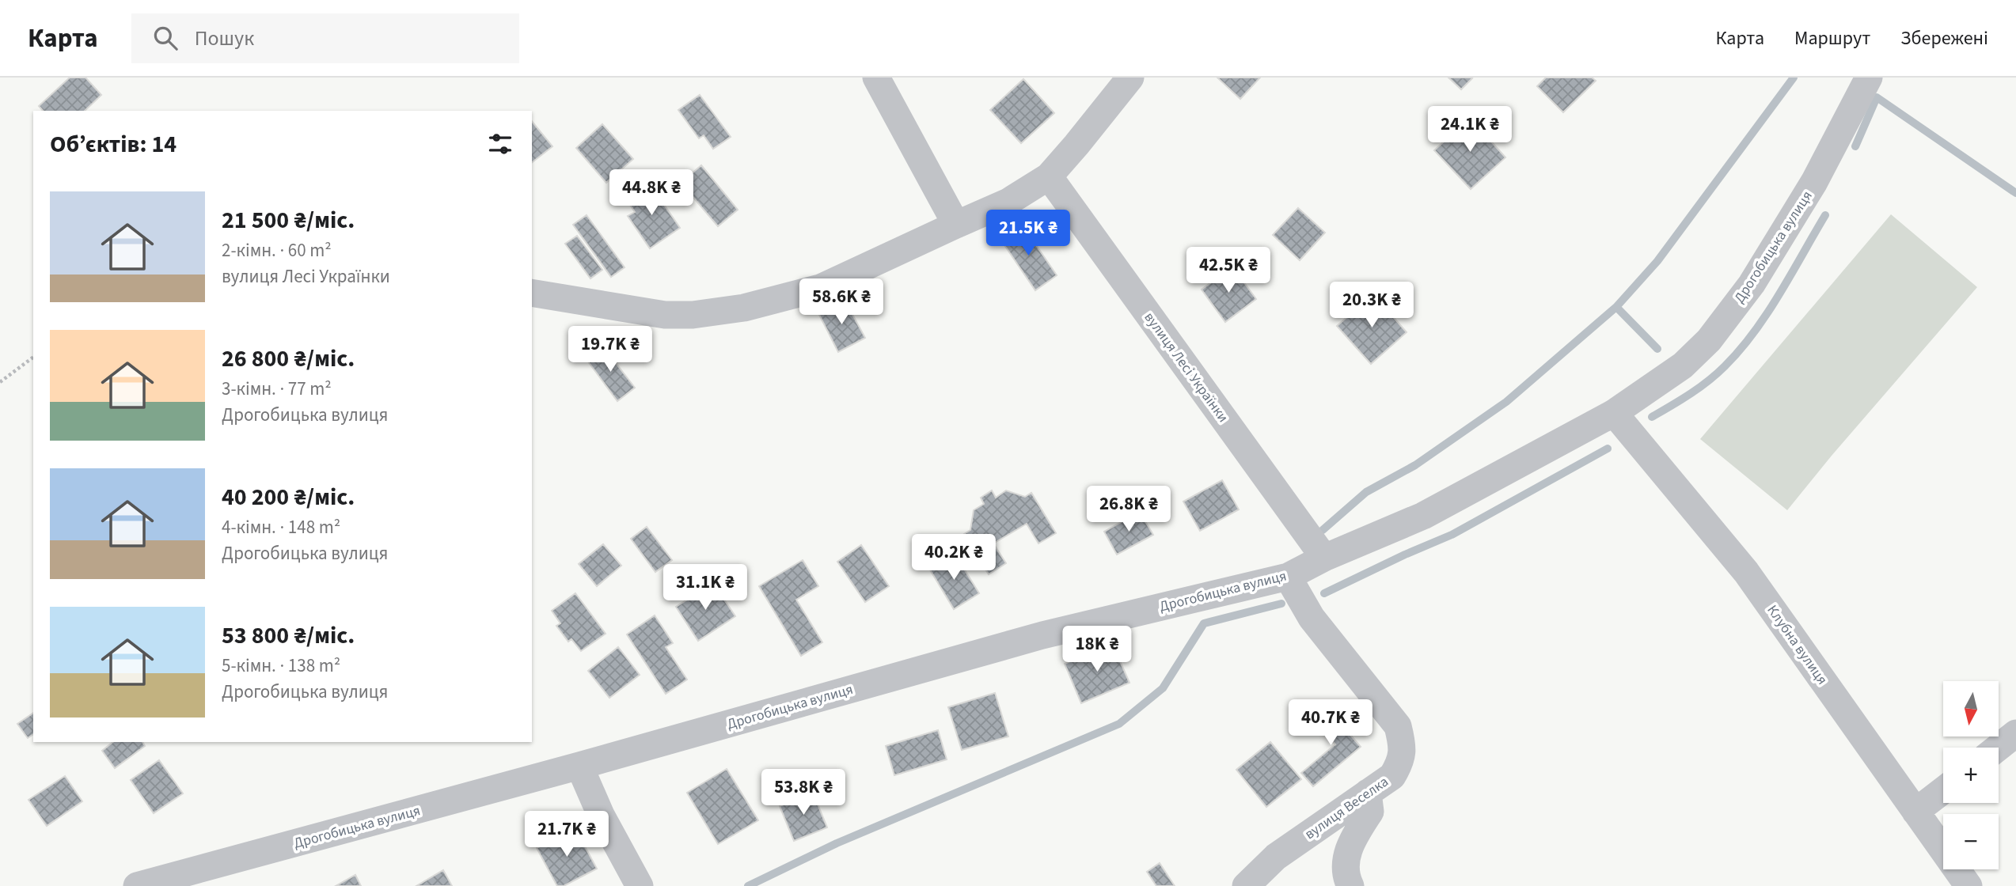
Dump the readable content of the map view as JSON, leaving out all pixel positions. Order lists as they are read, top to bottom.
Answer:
{
  "streets": {
    "street": [
      "Дрогобицька вулиця",
      "вулиця Лесі Українки",
      "Клубна вулиця",
      "вулиця Веселка"
    ]
  },
  "crossings": [
    ["Дрогобицька вулиця", "вулиця Лесі Українки"],
    ["Дрогобицька вулиця", "Клубна вулиця"],
    ["Дрогобицька вулиця", "вулиця Веселка"]
  ],
  "north": "bottom",
  "page": {
    "header": "Карта",
    "search": "Пошук",
    "nav": ["Карта", "Маршрут", "Збережені"],
    "price": [
      "24.1K ₴",
      "44.8K ₴",
      "21.5K ₴",
      "42.5K ₴",
      "58.6K ₴",
      "20.3K ₴",
      "19.7K ₴",
      "26.8K ₴",
      "40.2K ₴",
      "31.1K ₴",
      "18K ₴",
      "40.7K ₴",
      "53.8K ₴",
      "21.7K ₴"
    ],
    "heading": "Об’єктів: 14",
    "list": [
      {
        "name": "21 500 ₴/міс.",
        "note": "2-кімн. · 60 m² · вулиця Лесі Українки"
      },
      {
        "name": "26 800 ₴/міс.",
        "note": "3-кімн. · 77 m² · Дрогобицька вулиця"
      },
      {
        "name": "40 200 ₴/міс.",
        "note": "4-кімн. · 148 m² · Дрогобицька вулиця"
      },
      {
        "name": "53 800 ₴/міс.",
        "note": "5-кімн. · 138 m² · Дрогобицька вулиця"
      }
    ],
    "map_buttons": ["+", "−"]
  }
}
